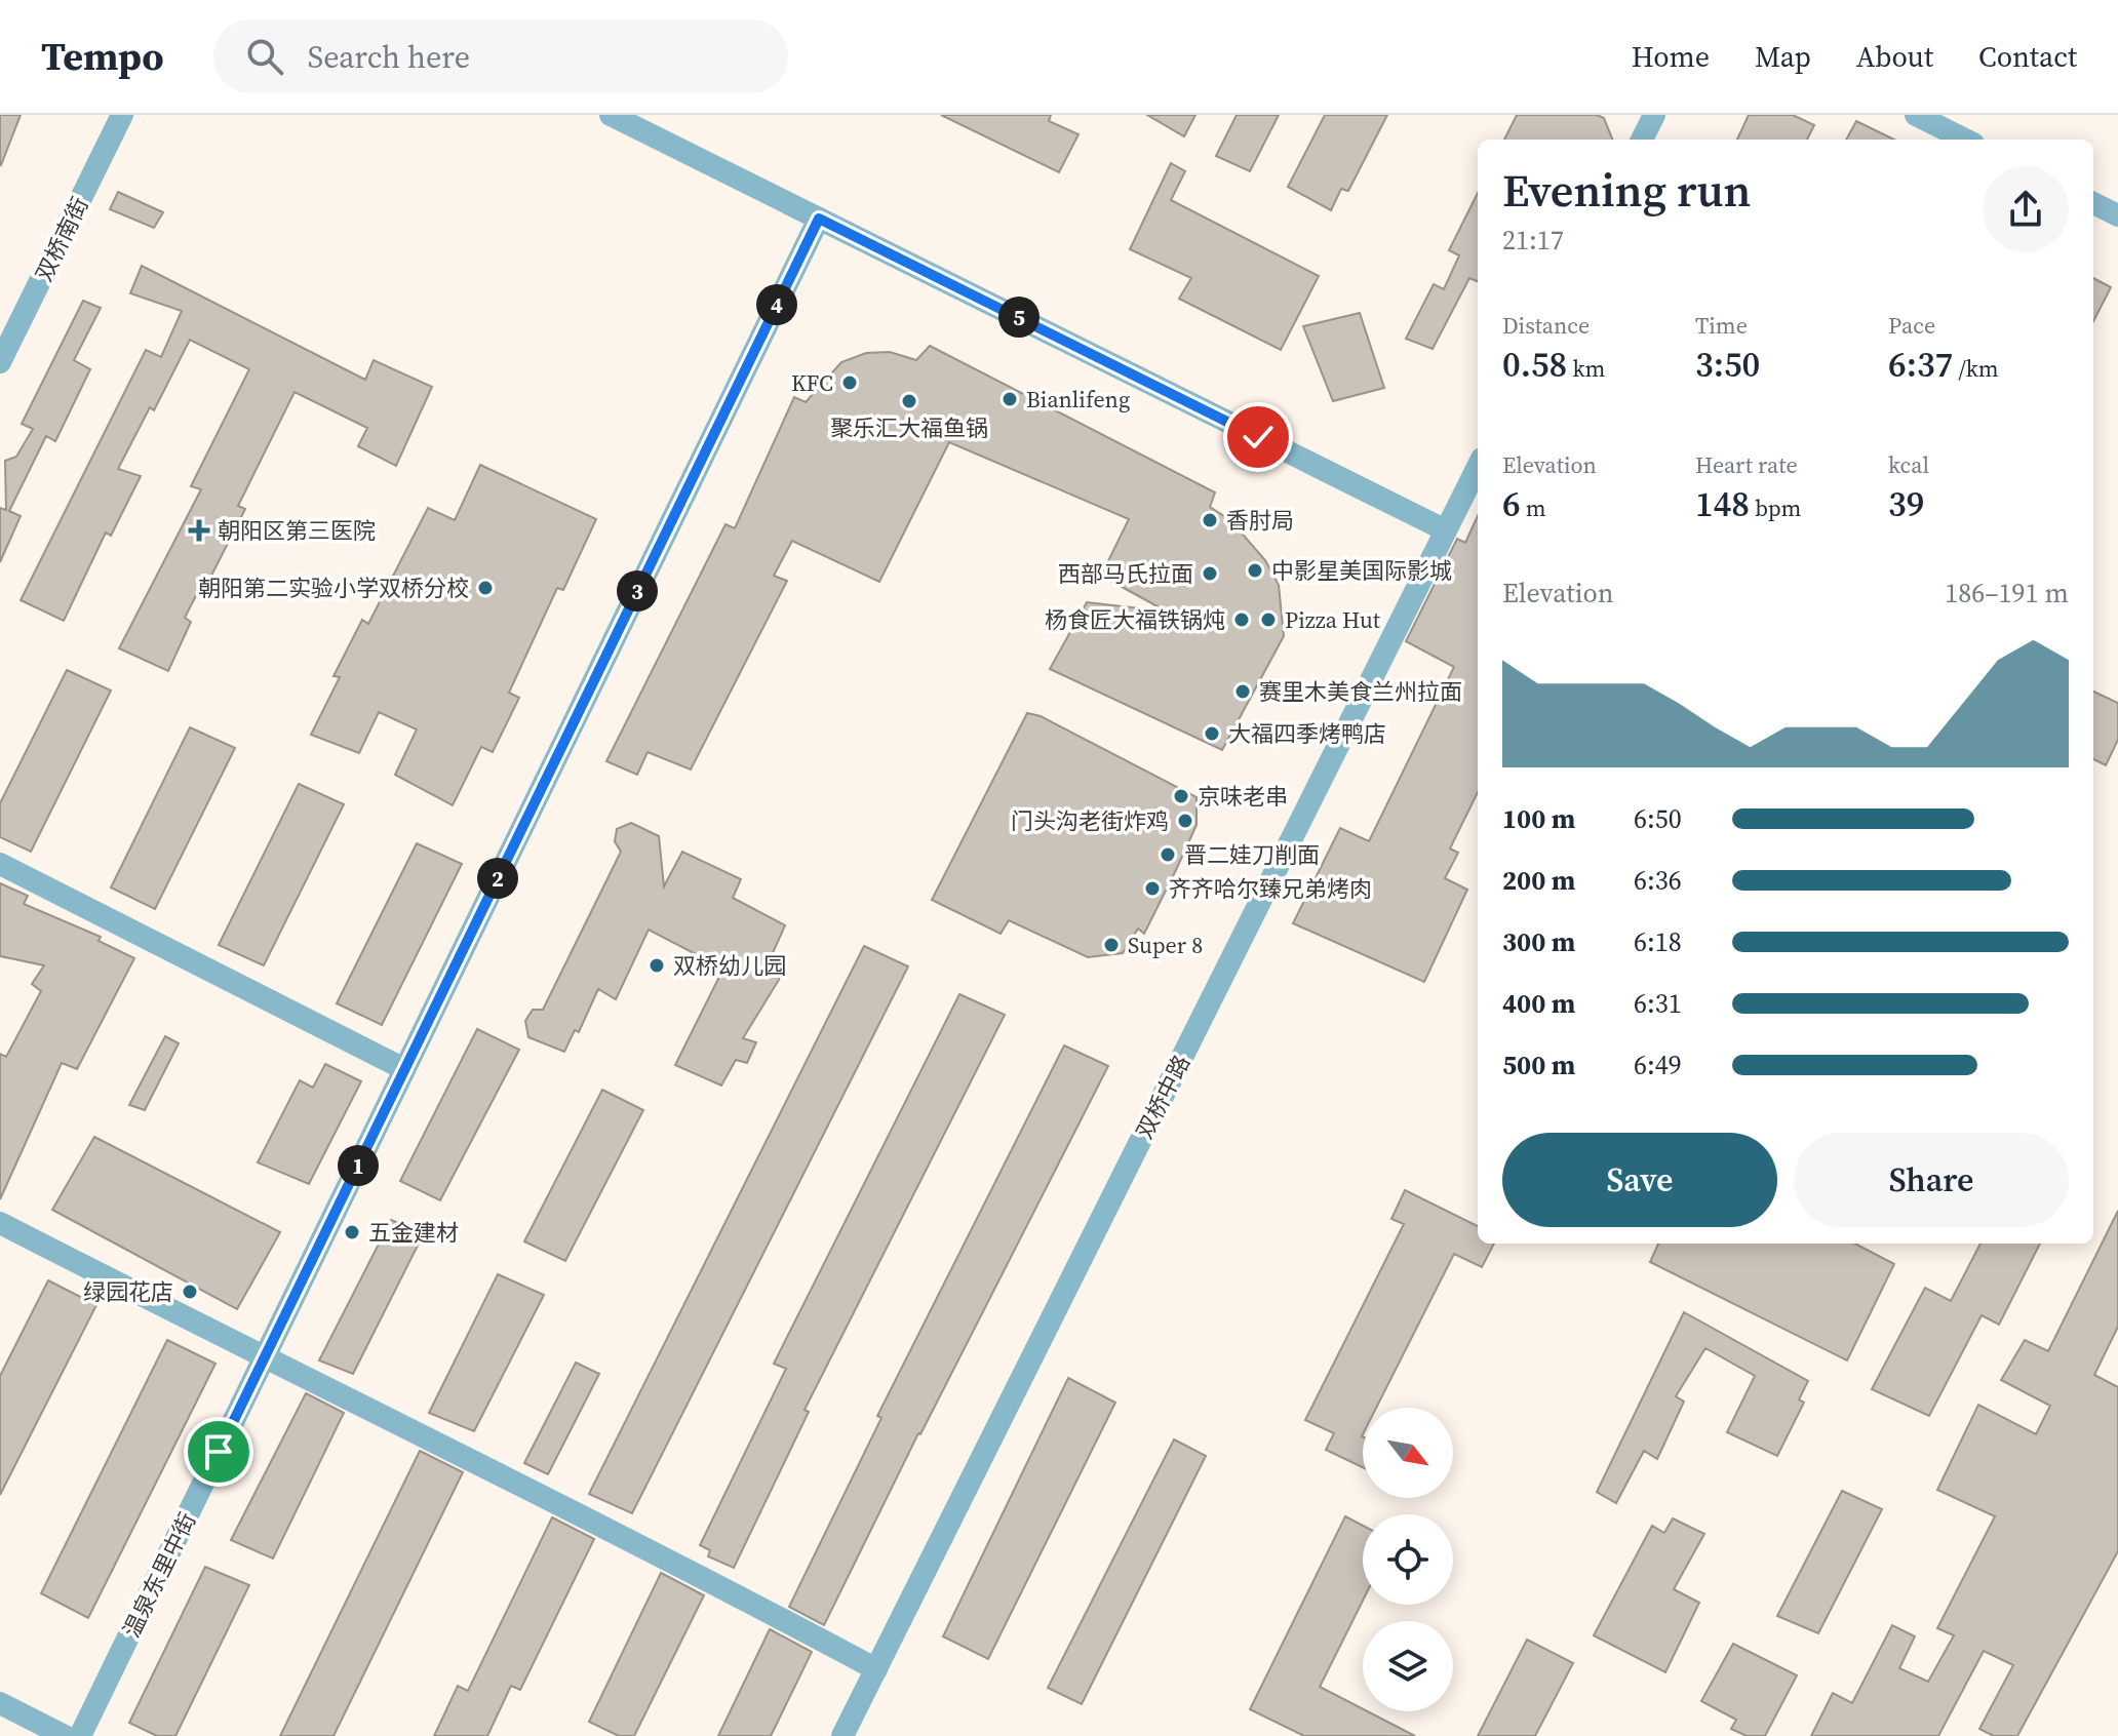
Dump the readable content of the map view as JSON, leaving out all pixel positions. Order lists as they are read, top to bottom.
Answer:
{
  "streets": {
    "street": ["双桥南街", "双桥中路", "温泉东里中街"]
  },
  "places": {
    "other": [
      "KFC",
      "Bianlifeng",
      "聚乐汇大福鱼锅",
      "香肘局",
      "中影星美国际影城",
      "西部马氏拉面",
      "朝阳第二实验小学双桥分校",
      "杨食匠大福铁锅炖",
      "Pizza Hut",
      "赛里木美食兰州拉面",
      "大福四季烤鸭店",
      "京味老串",
      "门头沟老街炸鸡",
      "晋二娃刀削面",
      "齐齐哈尔臻兄弟烤肉",
      "Super 8",
      "双桥幼儿园",
      "五金建材",
      "绿园花店"
    ],
    "health": ["朝阳区第三医院"]
  },
  "north": "bottom right",
  "page": {
    "header": "Tempo",
    "search": "Search here",
    "nav": [
      "Home",
      "Map",
      "About",
      "Contact"
    ],
    "heading": ["Evening run", "21:17"],
    "stats": [
      ["Distance", "0.58 km"],
      ["Time", "3:50"],
      ["Pace", "6:37 /km"],
      ["Elevation", "6 m"],
      ["Heart rate", "148 bpm"],
      ["kcal", "39"]
    ],
    "pins": [
      "4",
      "5",
      "3",
      "2",
      "1"
    ],
    "chart": ["Elevation", "186–191 m"],
    "list": [
      {
        "name": "100 m",
        "note": "6:50"
      },
      {
        "name": "200 m",
        "note": "6:36"
      },
      {
        "name": "300 m",
        "note": "6:18"
      },
      {
        "name": "400 m",
        "note": "6:31"
      },
      {
        "name": "500 m",
        "note": "6:49"
      }
    ],
    "buttons": ["Save", "Share"]
  }
}
